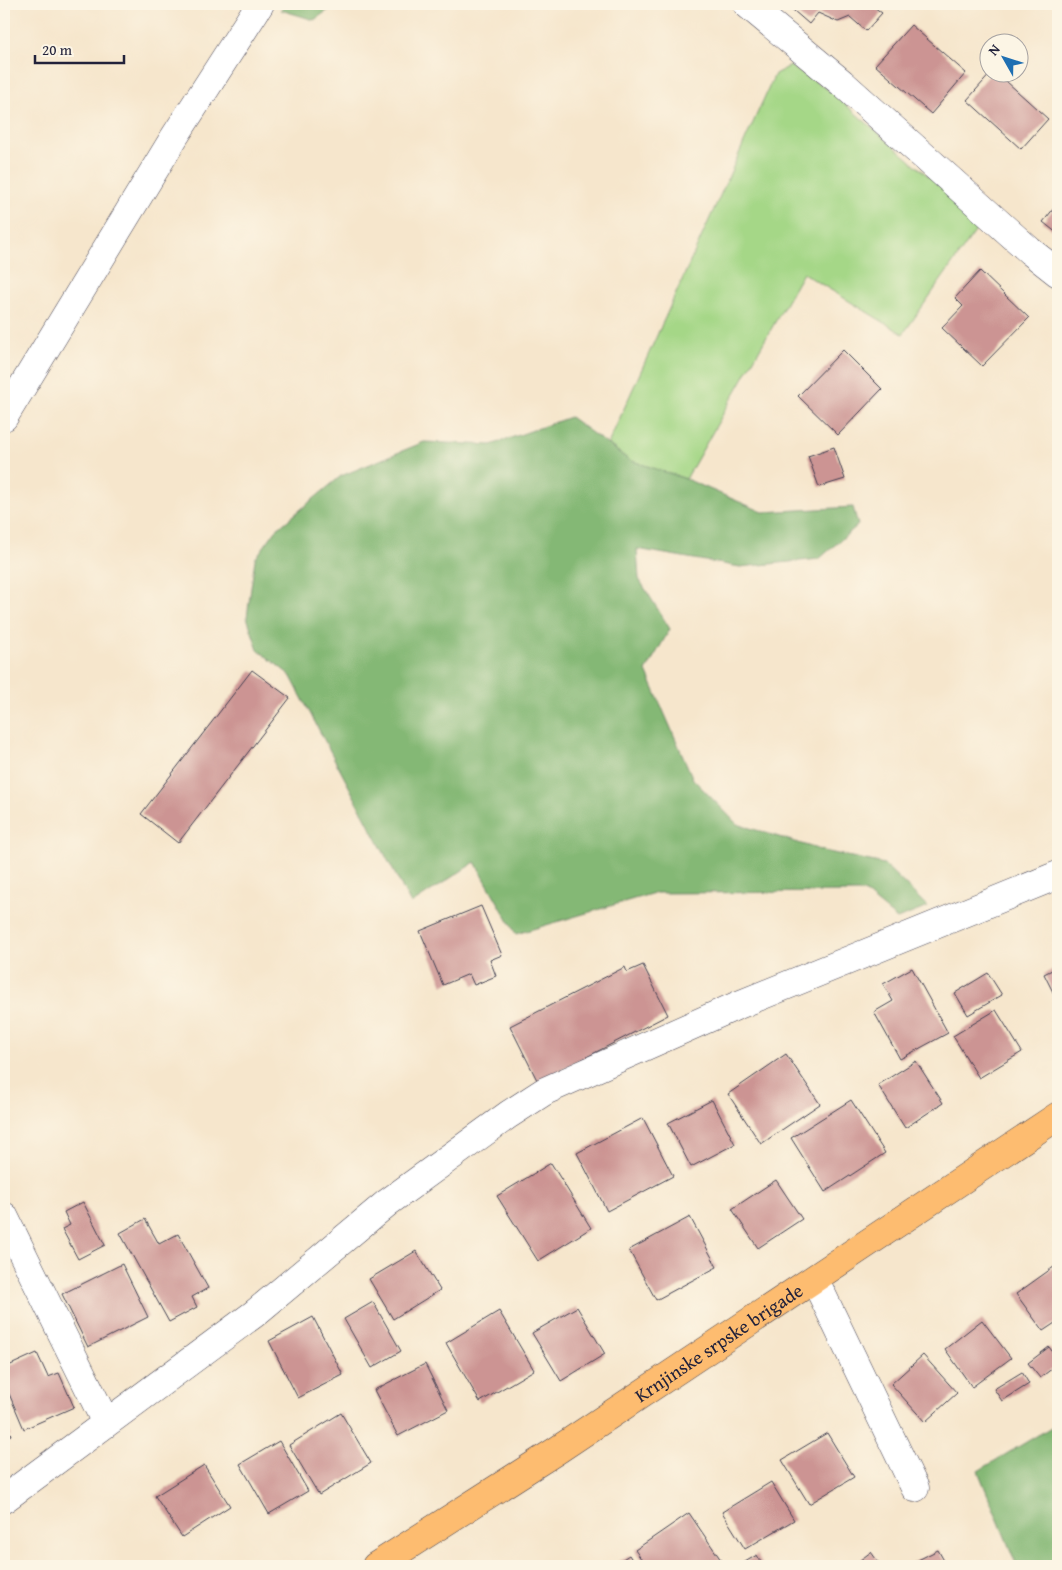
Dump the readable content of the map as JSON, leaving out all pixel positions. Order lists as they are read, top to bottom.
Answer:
{
  "streets": {
    "main road": ["Krnjinske srpske brigade"]
  },
  "scale_bar": "20 m",
  "north": "top left"
}
